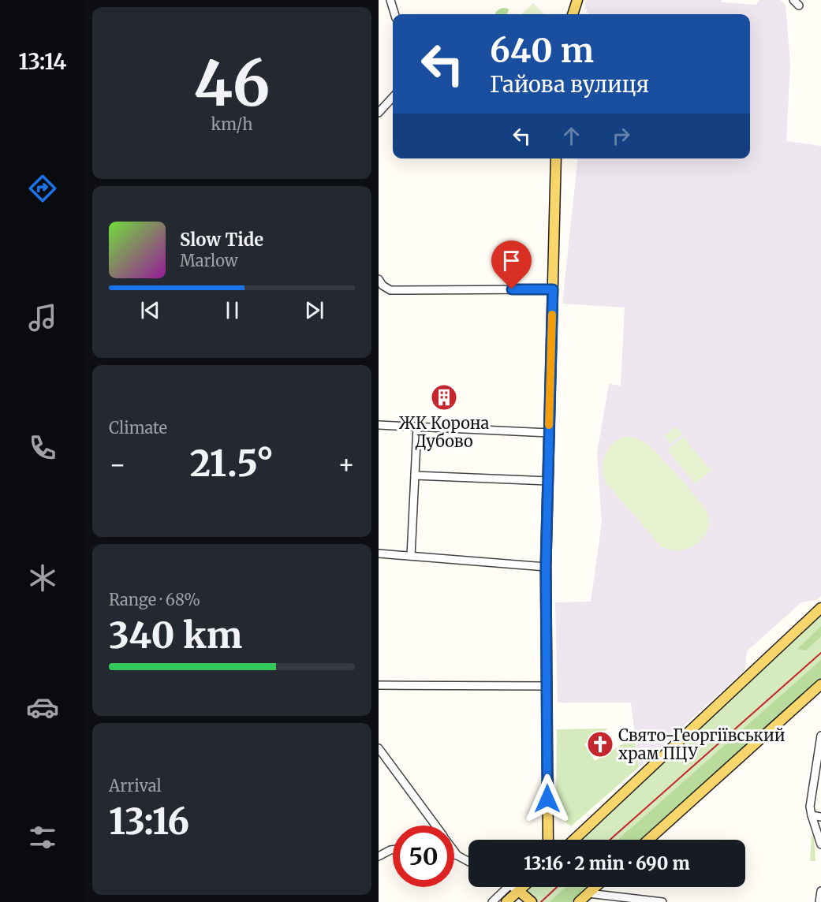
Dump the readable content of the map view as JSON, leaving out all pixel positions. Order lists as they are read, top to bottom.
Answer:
{
  "places": {
    "building": ["ЖК Корона Дубово"],
    "church": ["Свято-Георгіївський храм ПЦУ"]
  },
  "page": {
    "tabs": "13:14",
    "tile": [
      ["46", "km/h"],
      "Climate",
      ["Range · 68%", "340 km"],
      ["Arrival", "13:16"]
    ],
    "turn": ["640 m", "Гайова вулиця"],
    "song": ["Slow Tide", "Marlow"],
    "heat": ["−", "21.5°", "+"],
    "limit": "50",
    "trip": "13:16 · 2 min · 690 m"
  }
}
